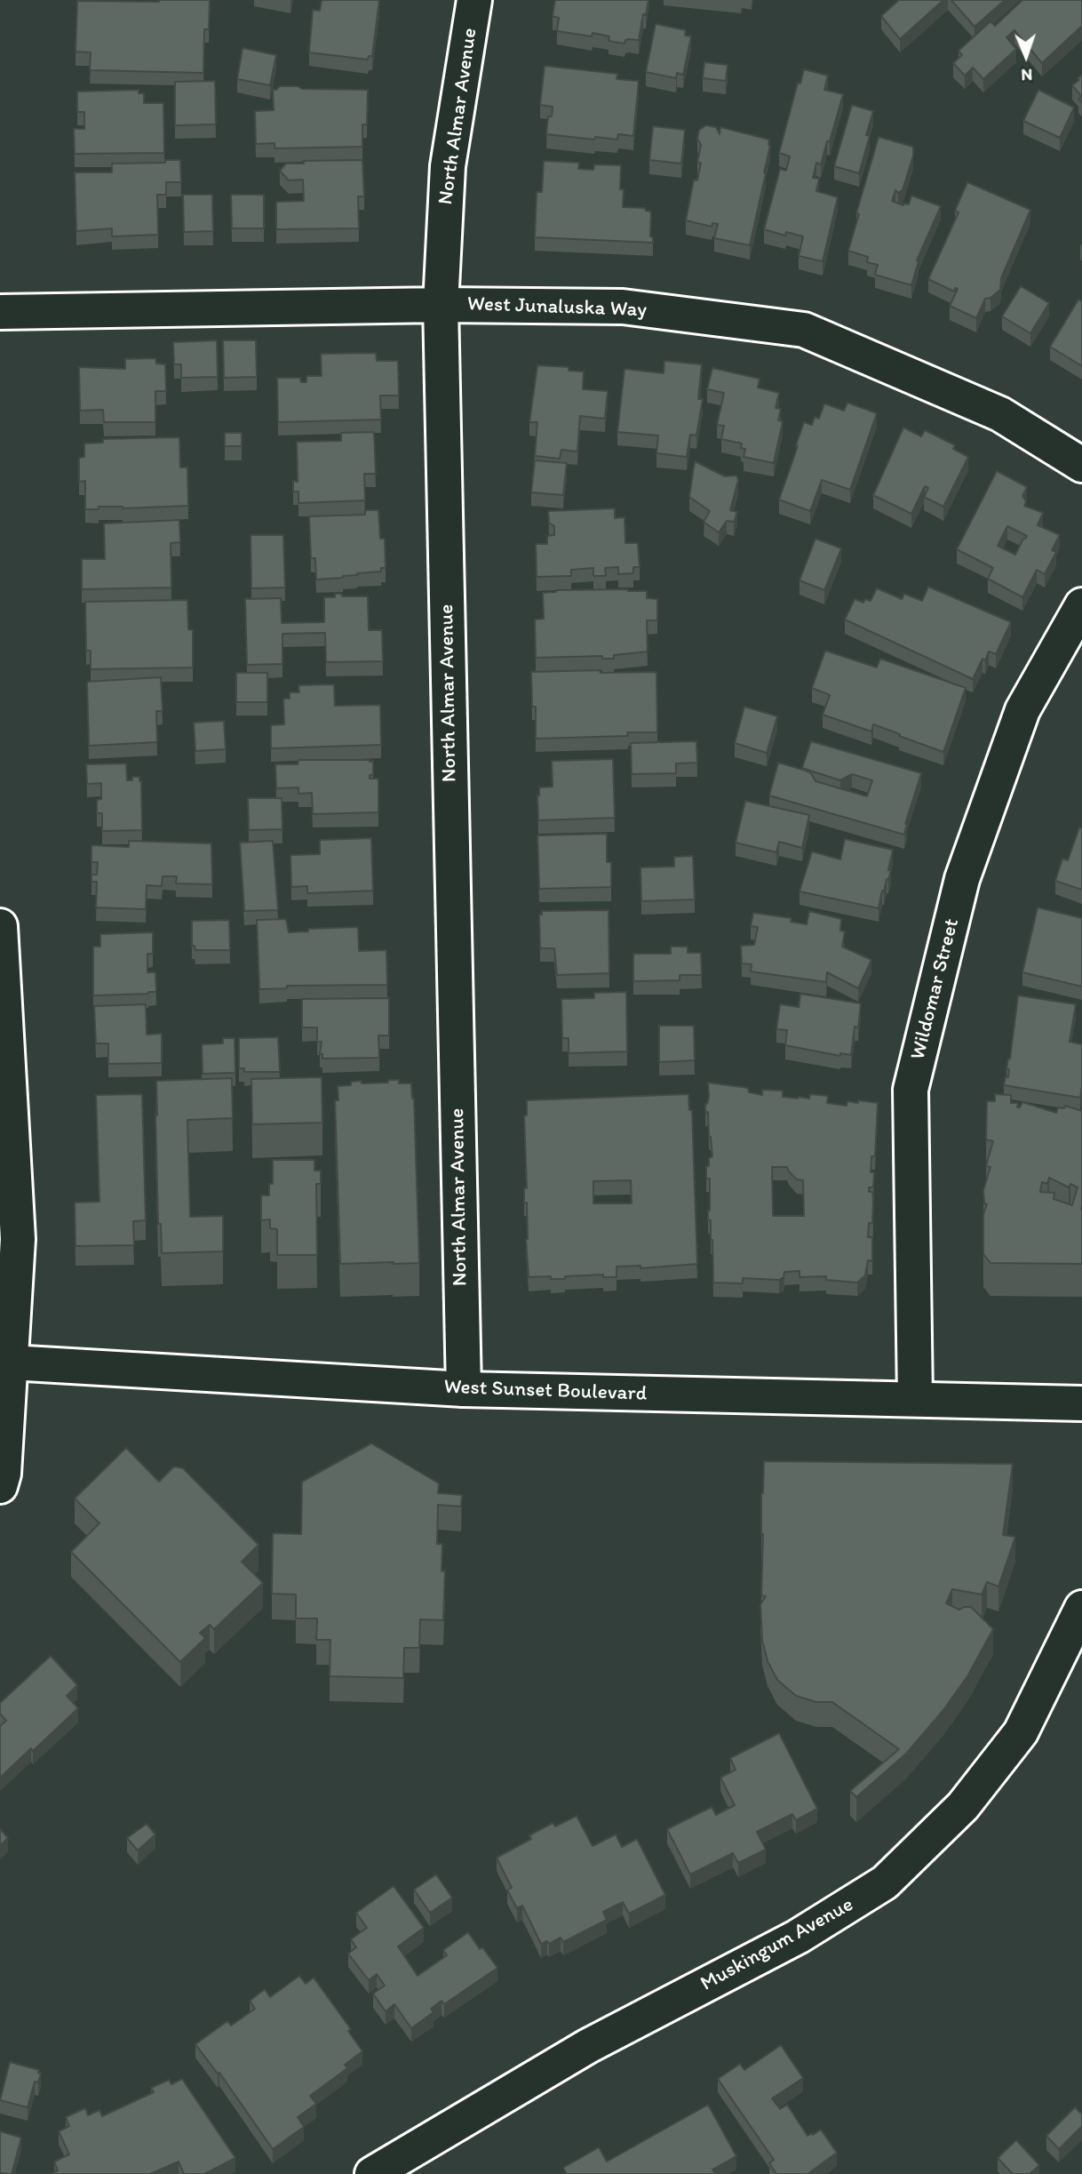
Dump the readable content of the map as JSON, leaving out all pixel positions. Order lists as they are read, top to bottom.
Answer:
{
  "streets": {
    "street": [
      "North Almar Avenue",
      "West Junaluska Way",
      "Wildomar Street",
      "West Sunset Boulevard",
      "Muskingum Avenue"
    ]
  },
  "crossings": [
    ["North Almar Avenue", "West Junaluska Way"],
    ["North Almar Avenue", "West Sunset Boulevard"],
    ["Wildomar Street", "West Sunset Boulevard"]
  ],
  "north": "bottom"
}
